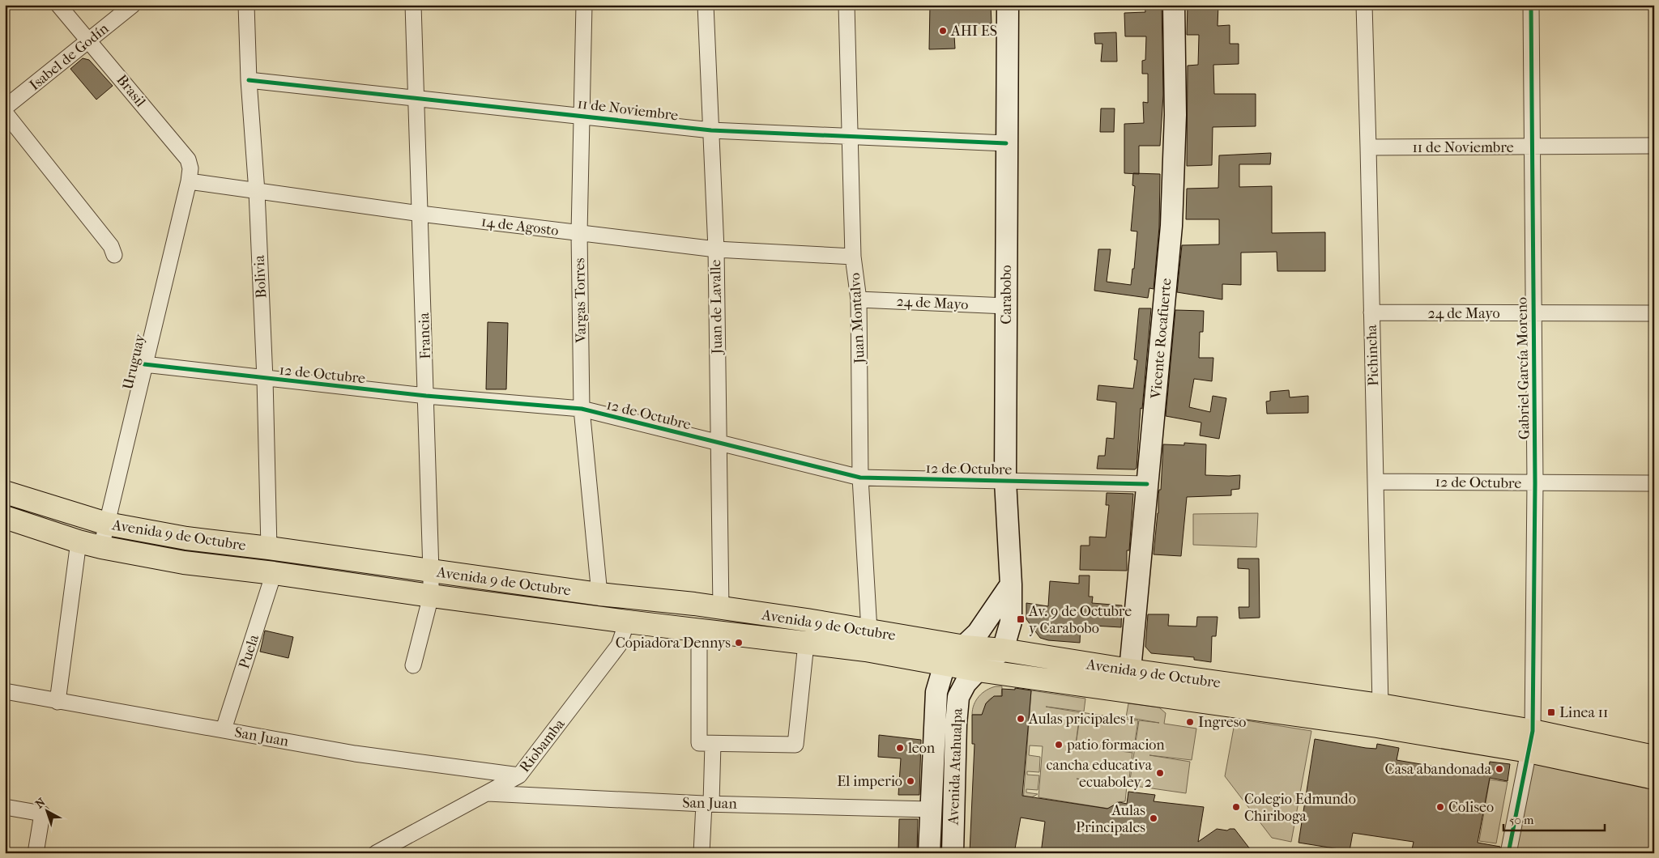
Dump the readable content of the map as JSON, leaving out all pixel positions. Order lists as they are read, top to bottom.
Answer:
{
  "streets": {
    "main road": [
      "Carabobo",
      "Vicente Rocafuerte",
      "Avenida 9 de Octubre",
      "Avenida Atahualpa"
    ],
    "street": [
      "Isabel de Godín",
      "Brasil",
      "11 de Noviembre",
      "14 de Agosto",
      "Bolivia",
      "Vargas Torres",
      "24 de Mayo",
      "Juan de Lavalle",
      "Juan Montalvo",
      "Francia",
      "Pichincha",
      "Uruguay",
      "Gabriel García Moreno",
      "12 de Octubre",
      "Puela",
      "San Juan",
      "Riobamba"
    ]
  },
  "crossings": [
    ["Isabel de Godín", "Brasil"],
    ["Brasil", "14 de Agosto"],
    ["Brasil", "Uruguay"],
    ["11 de Noviembre", "Bolivia"],
    ["11 de Noviembre", "Carabobo"],
    ["11 de Noviembre", "Vargas Torres"],
    ["11 de Noviembre", "Juan de Lavalle"],
    ["11 de Noviembre", "Juan Montalvo"],
    ["11 de Noviembre", "Francia"],
    ["11 de Noviembre", "Pichincha"],
    ["11 de Noviembre", "Gabriel García Moreno"],
    ["14 de Agosto", "Bolivia"],
    ["14 de Agosto", "Vargas Torres"],
    ["14 de Agosto", "Juan de Lavalle"],
    ["14 de Agosto", "Juan Montalvo"],
    ["14 de Agosto", "Francia"],
    ["14 de Agosto", "Uruguay"],
    ["Bolivia", "12 de Octubre"],
    ["Bolivia", "Avenida 9 de Octubre"],
    ["Carabobo", "24 de Mayo"],
    ["Carabobo", "12 de Octubre"],
    ["Carabobo", "Avenida 9 de Octubre"],
    ["Carabobo", "Avenida Atahualpa"],
    ["Vargas Torres", "12 de Octubre"],
    ["Vargas Torres", "Avenida 9 de Octubre"],
    ["24 de Mayo", "Juan Montalvo"],
    ["24 de Mayo", "Pichincha"],
    ["24 de Mayo", "Gabriel García Moreno"],
    ["Juan de Lavalle", "12 de Octubre"],
    ["Juan de Lavalle", "Avenida 9 de Octubre"],
    ["Juan Montalvo", "12 de Octubre"],
    ["Juan Montalvo", "Avenida 9 de Octubre"],
    ["Francia", "12 de Octubre"],
    ["Francia", "Avenida 9 de Octubre"],
    ["Vicente Rocafuerte", "12 de Octubre"],
    ["Vicente Rocafuerte", "Avenida 9 de Octubre"],
    ["Pichincha", "12 de Octubre"],
    ["Pichincha", "Avenida 9 de Octubre"],
    ["Uruguay", "12 de Octubre"],
    ["Uruguay", "Avenida 9 de Octubre"],
    ["Gabriel García Moreno", "12 de Octubre"],
    ["Gabriel García Moreno", "Avenida 9 de Octubre"],
    ["Avenida 9 de Octubre", "Puela"],
    ["Avenida 9 de Octubre", "Riobamba"],
    ["Avenida 9 de Octubre", "Avenida Atahualpa"],
    ["Puela", "San Juan"],
    ["San Juan", "Riobamba"],
    ["San Juan", "Avenida Atahualpa"]
  ],
  "places": {
    "other": [
      "AHI ES",
      "Copiadora Dennys",
      "Aulas pricipales 1",
      "Ingreso",
      "patio formacion",
      "leon",
      "Casa abandonada",
      "cancha educativa ecuaboley 2",
      "El imperio",
      "Colegio Edmundo Chiriboga",
      "Coliseo",
      "Aulas Principales"
    ],
    "transit": ["Av. 9 de Octubre y Carabobo", "Linea 11"]
  },
  "scale_bar": "50 m",
  "north": "top left"
}
